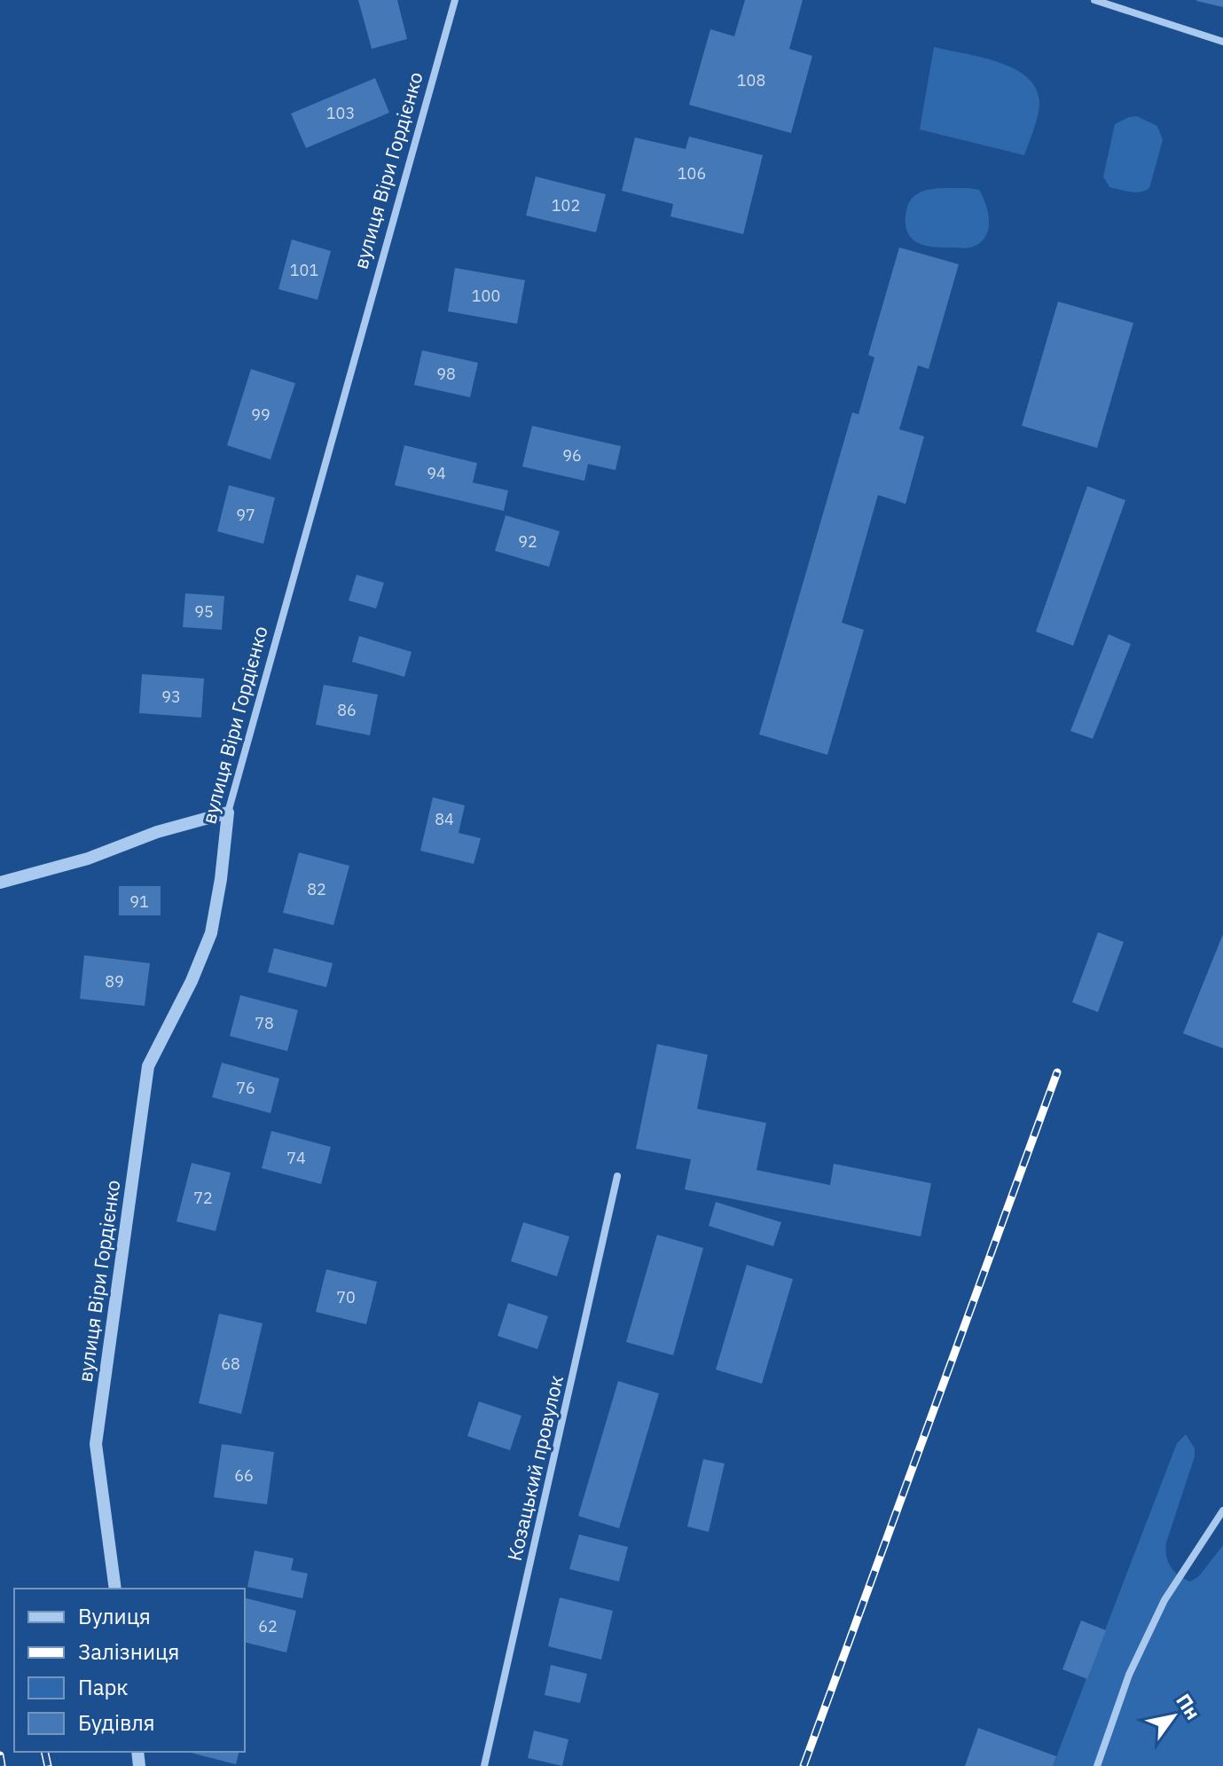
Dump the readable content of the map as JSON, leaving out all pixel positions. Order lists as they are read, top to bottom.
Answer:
{
  "streets": {
    "street": ["вулиця Віри Гордієнко", "Козацький провулок"]
  },
  "house_numbers": [
    "108",
    "103",
    "106",
    "102",
    "101",
    "100",
    "98",
    "99",
    "96",
    "94",
    "97",
    "92",
    "95",
    "93",
    "86",
    "84",
    "82",
    "91",
    "89",
    "78",
    "76",
    "74",
    "72",
    "70",
    "68",
    "66",
    "62"
  ],
  "legend": [
    "Вулиця",
    "Залізниця",
    "Парк",
    "Будівля"
  ],
  "north": "top right"
}
